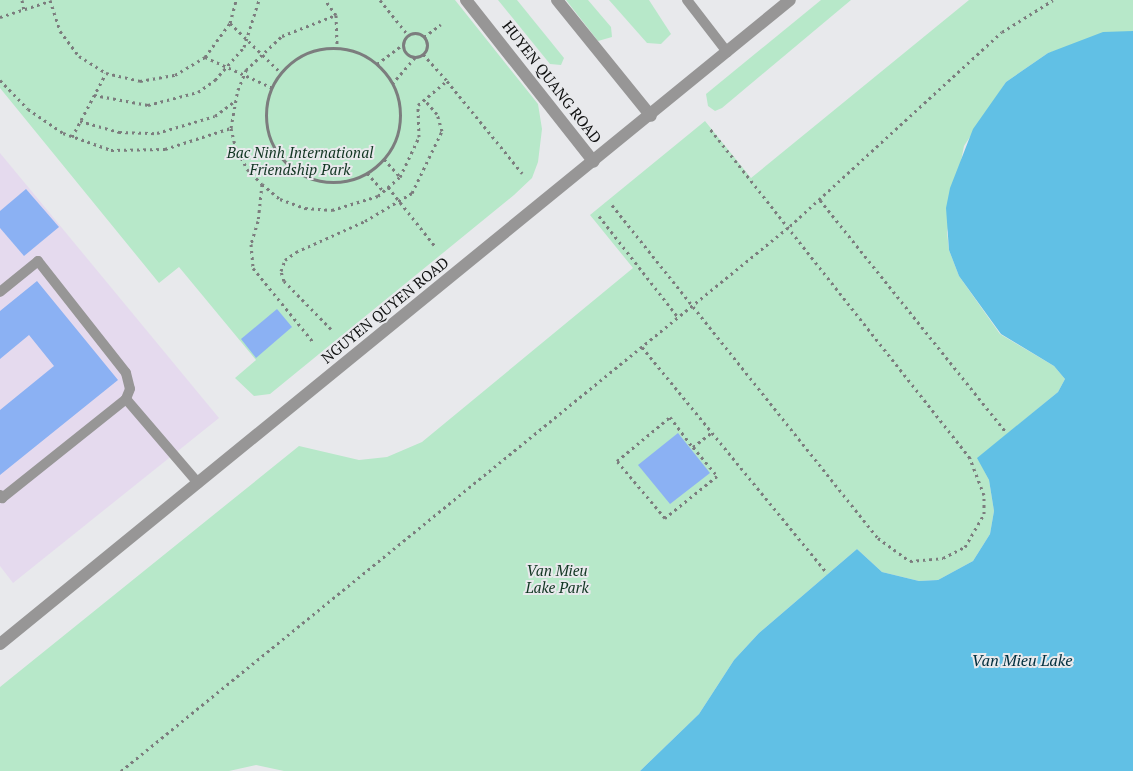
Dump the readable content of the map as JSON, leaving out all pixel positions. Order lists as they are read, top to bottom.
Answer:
{
  "streets": {
    "street": ["HUYEN QUANG ROAD", "NGUYEN QUYEN ROAD"]
  },
  "crossings": [
    ["HUYEN QUANG ROAD", "NGUYEN QUYEN ROAD"]
  ],
  "water": ["Van Mieu Lake"],
  "parks": ["Bac Ninh International Friendship Park", "Van Mieu Lake Park"]
}
